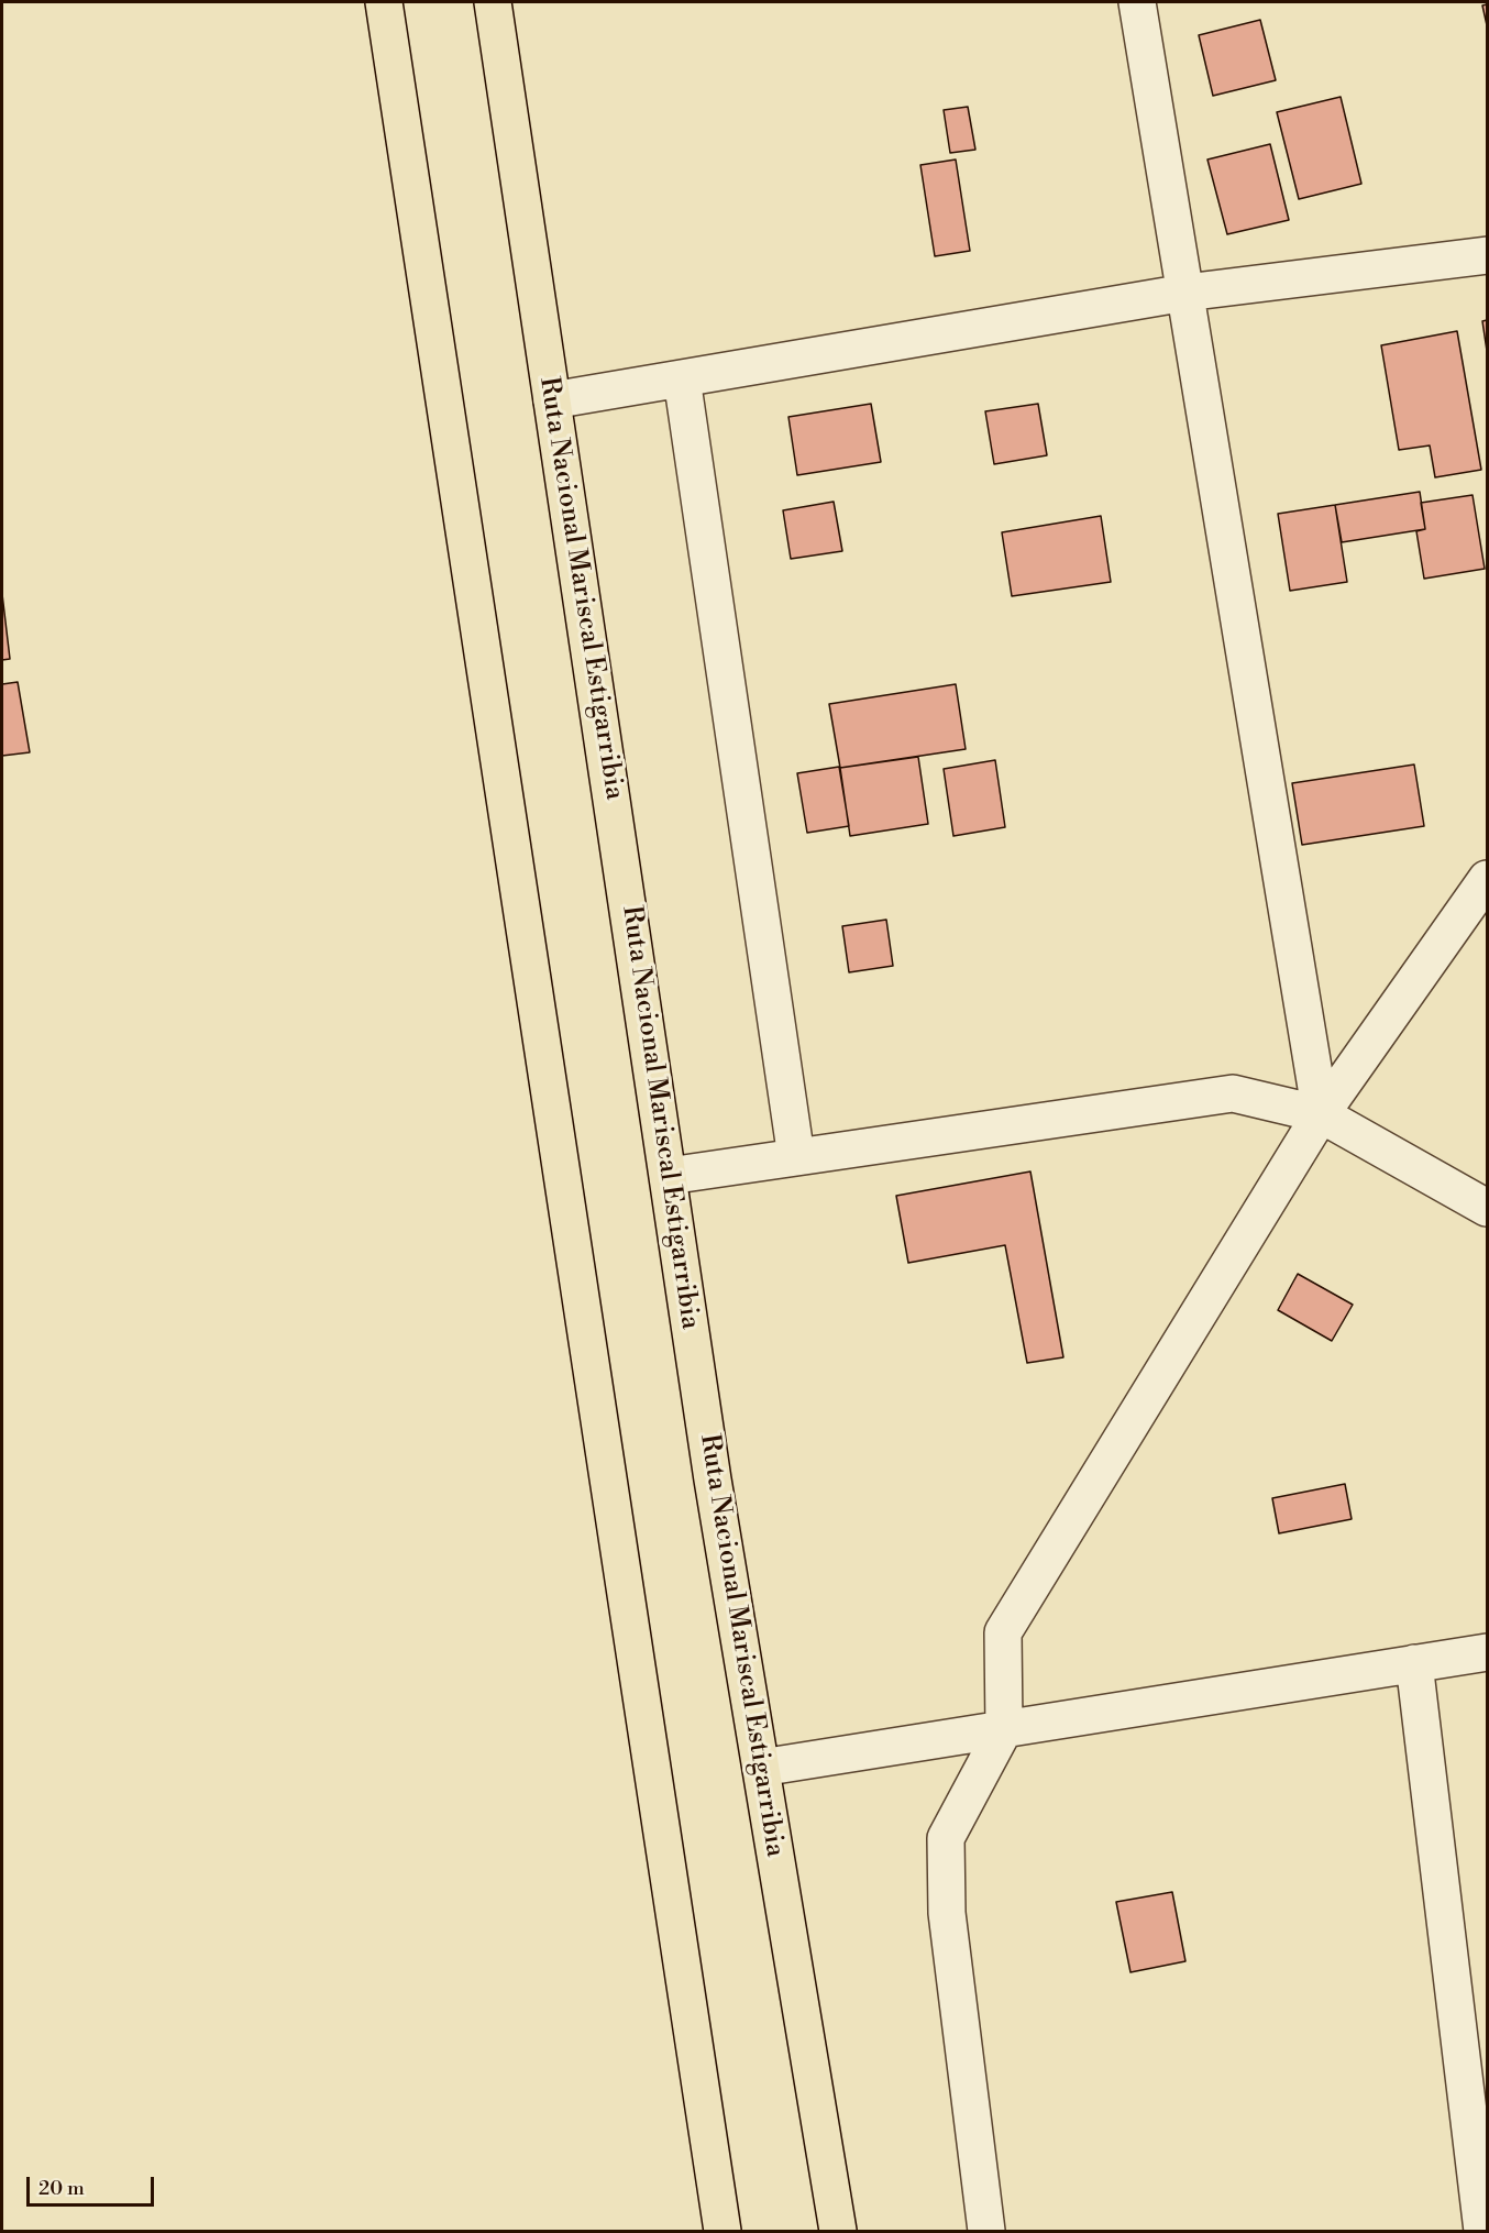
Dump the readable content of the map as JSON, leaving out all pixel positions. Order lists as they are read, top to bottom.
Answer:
{
  "streets": {
    "highway": ["Ruta Nacional Mariscal Estigarribia"]
  },
  "scale_bar": "20 m"
}
